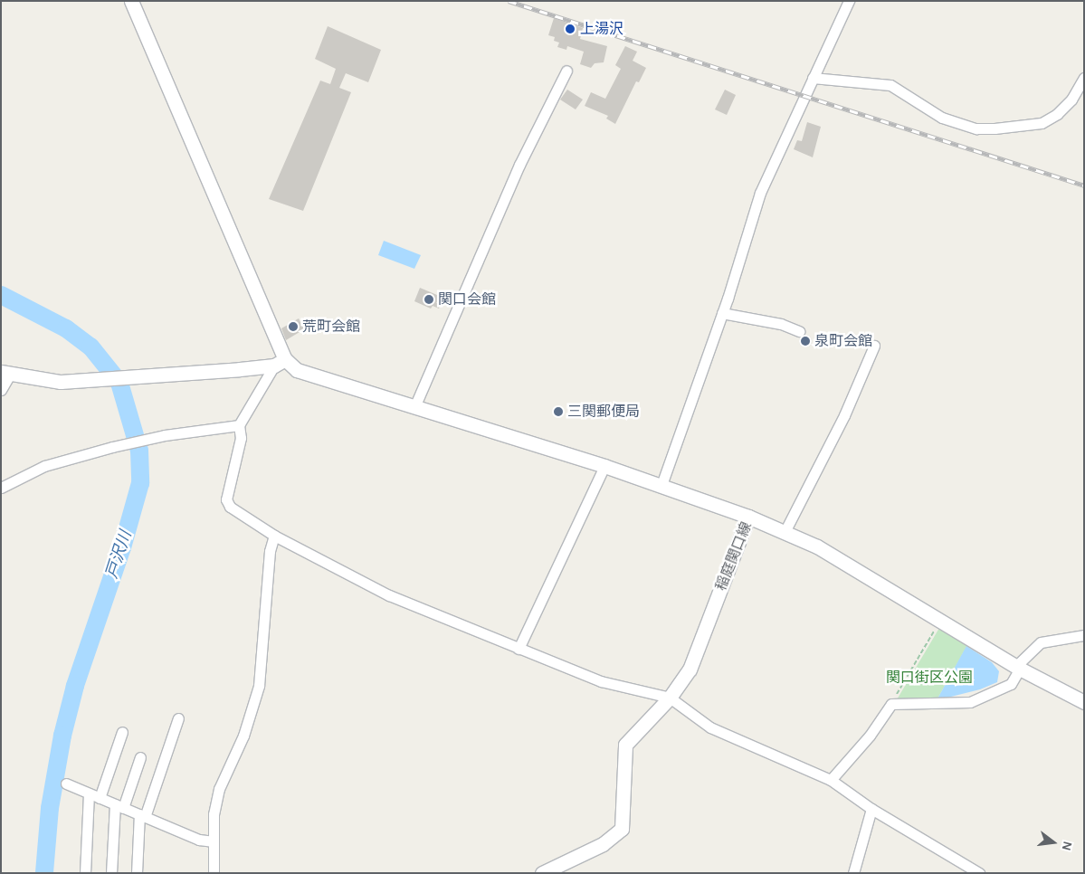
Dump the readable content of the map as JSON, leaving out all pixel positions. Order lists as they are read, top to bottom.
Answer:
{
  "streets": {
    "street": ["稲庭関口線"]
  },
  "water": ["戸沢川"],
  "parks": ["関口街区公園"],
  "places": [
    "上湯沢",
    "関口会館",
    "荒町会館",
    "泉町会館",
    "三関郵便局"
  ],
  "north": "right"
}
